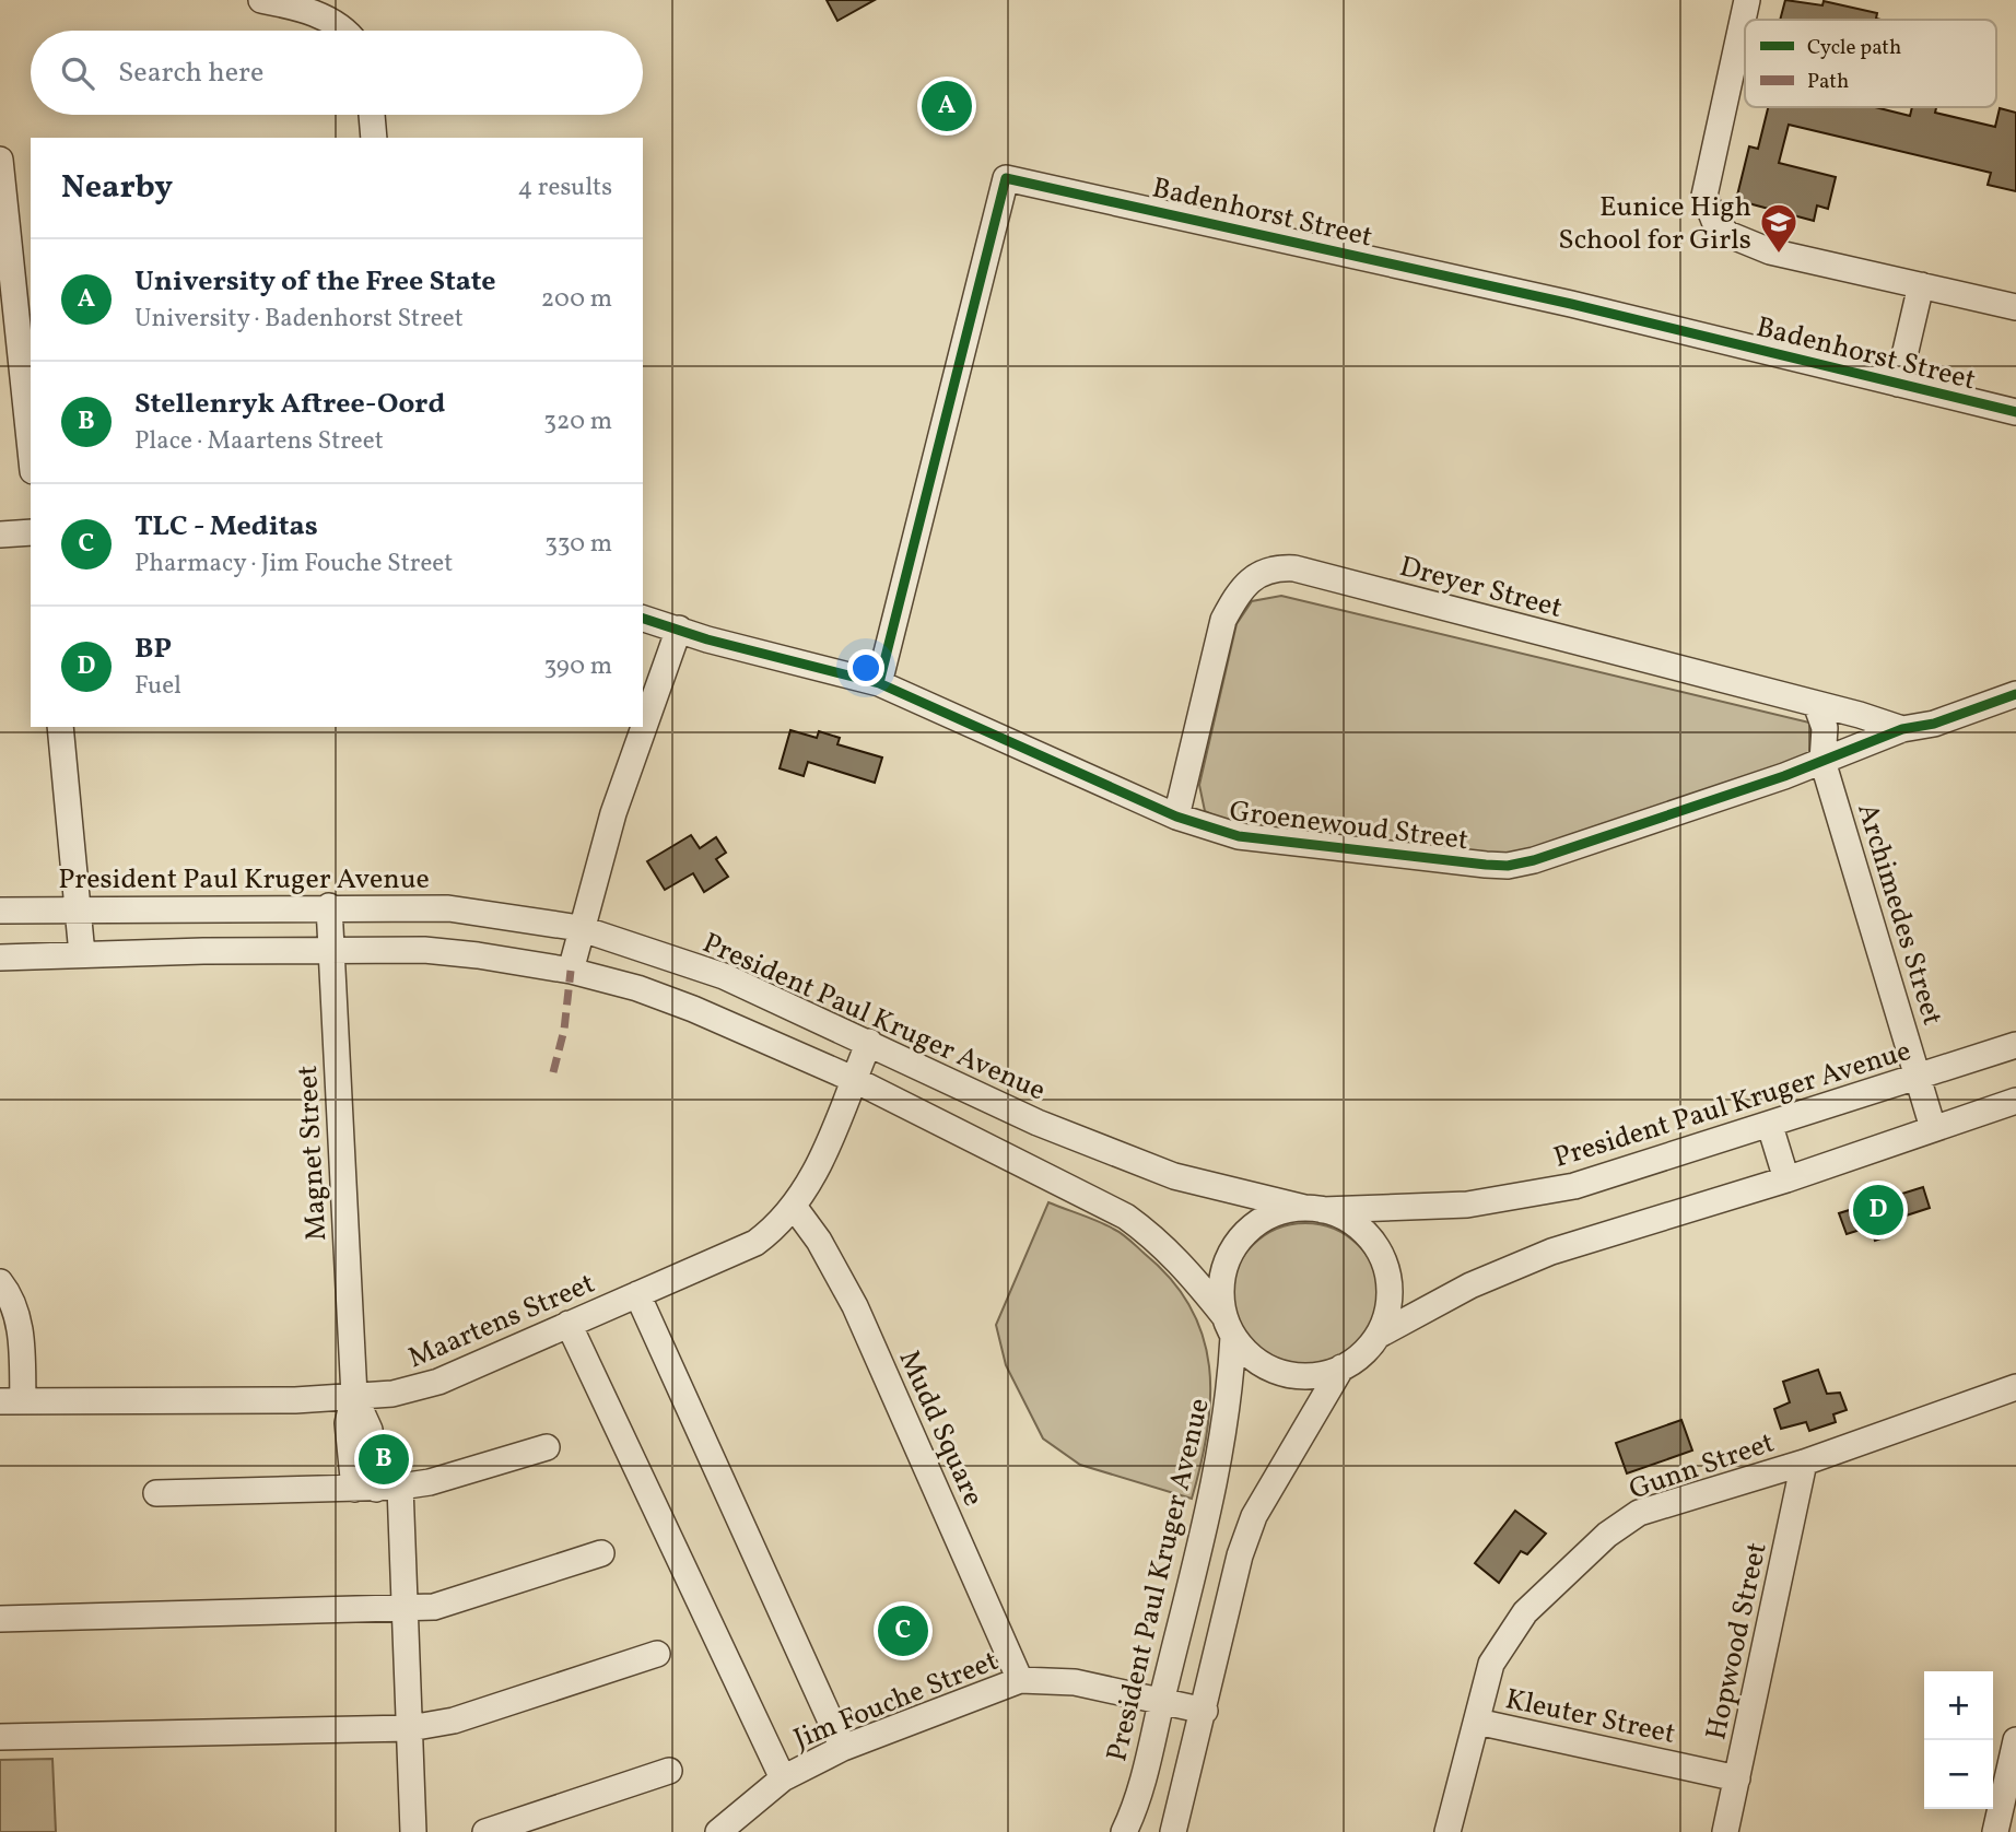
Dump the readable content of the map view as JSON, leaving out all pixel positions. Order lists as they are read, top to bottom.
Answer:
{
  "streets": {
    "street": [
      "Badenhorst Street",
      "Dreyer Street",
      "Groenewoud Street",
      "President Paul Kruger Avenue",
      "Archimedes Street",
      "Magnet Street",
      "Maartens Street",
      "Mudd Square",
      "Gunn Street",
      "Hopwood Street",
      "Jim Fouche Street",
      "Kleuter Street"
    ]
  },
  "crossings": [
    ["Badenhorst Street", "Groenewoud Street"],
    ["Dreyer Street", "Groenewoud Street"],
    ["Dreyer Street", "Archimedes Street"],
    ["Groenewoud Street", "Archimedes Street"],
    ["President Paul Kruger Avenue", "Archimedes Street"],
    ["President Paul Kruger Avenue", "Magnet Street"],
    ["President Paul Kruger Avenue", "Maartens Street"],
    ["President Paul Kruger Avenue", "Jim Fouche Street"],
    ["Magnet Street", "Maartens Street"],
    ["Maartens Street", "Mudd Square"],
    ["Mudd Square", "Jim Fouche Street"],
    ["Gunn Street", "Hopwood Street"],
    ["Gunn Street", "Kleuter Street"],
    ["Hopwood Street", "Kleuter Street"]
  ],
  "places": {
    "school or university": ["Eunice High School for Girls"]
  },
  "legend": ["Cycle path", "Path"],
  "page": {
    "search": "Search here",
    "pins": [
      "A",
      "D",
      "B",
      "C"
    ],
    "heading": ["Nearby", "4 results"],
    "list": [
      {
        "mark": "A",
        "name": "University of the Free State",
        "note": "University · Badenhorst Street",
        "value": "200 m"
      },
      {
        "mark": "B",
        "name": "Stellenryk Aftree-Oord",
        "note": "Place · Maartens Street",
        "value": "320 m"
      },
      {
        "mark": "C",
        "name": "TLC - Meditas",
        "note": "Pharmacy · Jim Fouche Street",
        "value": "330 m"
      },
      {
        "mark": "D",
        "name": "BP",
        "note": "Fuel",
        "value": "390 m"
      }
    ],
    "map_buttons": ["+", "−"]
  }
}
